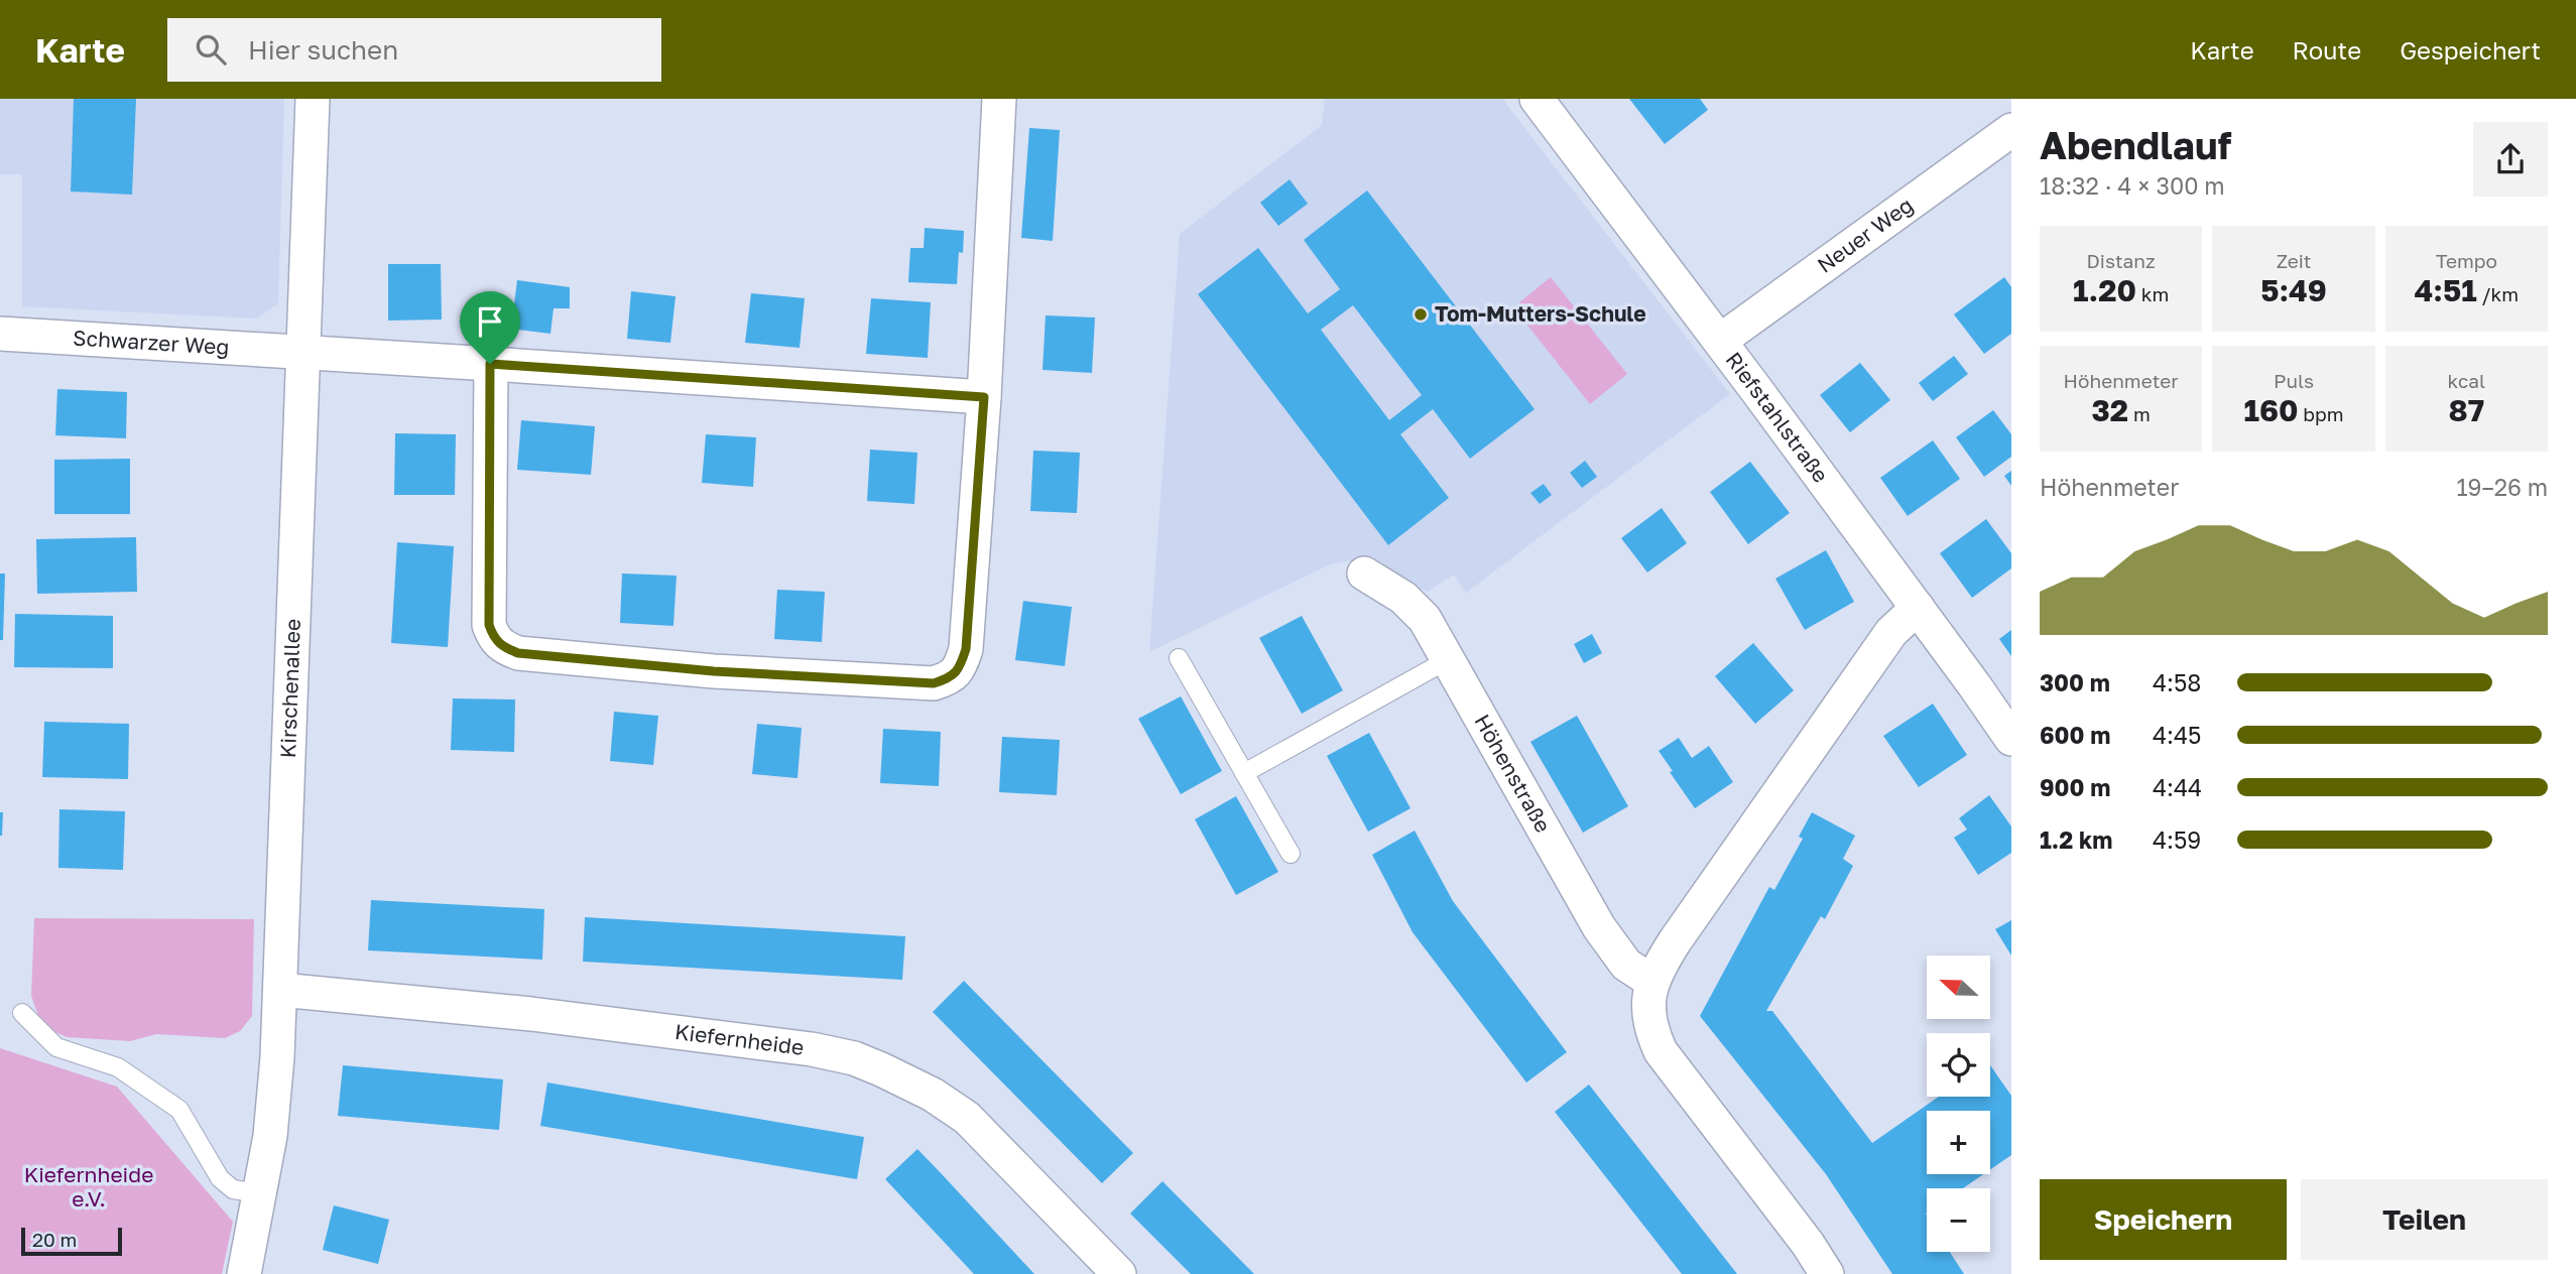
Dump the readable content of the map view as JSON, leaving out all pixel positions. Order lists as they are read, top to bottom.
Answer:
{
  "streets": {
    "street": [
      "Neuer Weg",
      "Schwarzer Weg",
      "Riefstahlstraße",
      "Kirschenallee",
      "Höhenstraße",
      "Kiefernheide"
    ]
  },
  "crossings": [
    ["Neuer Weg", "Riefstahlstraße"],
    ["Schwarzer Weg", "Kirschenallee"],
    ["Kirschenallee", "Kiefernheide"]
  ],
  "parks": ["Kiefernheide e.V."],
  "places": ["Tom-Mutters-Schule"],
  "scale_bar": "20 m",
  "north": "left",
  "page": {
    "header": "Karte",
    "search": "Hier suchen",
    "nav": ["Karte", "Route", "Gespeichert"],
    "heading": ["Abendlauf", "18:32 · 4 × 300 m"],
    "stats": [
      ["Distanz", "1.20 km"],
      ["Zeit", "5:49"],
      ["Tempo", "4:51 /km"],
      ["Höhenmeter", "32 m"],
      ["Puls", "160 bpm"],
      ["kcal", "87"]
    ],
    "chart": ["Höhenmeter", "19–26 m"],
    "list": [
      {
        "name": "300 m",
        "note": "4:58"
      },
      {
        "name": "600 m",
        "note": "4:45"
      },
      {
        "name": "900 m",
        "note": "4:44"
      },
      {
        "name": "1.2 km",
        "note": "4:59"
      }
    ],
    "map_buttons": ["+", "−"],
    "buttons": ["Speichern", "Teilen"],
    "scale": "20 m"
  }
}
